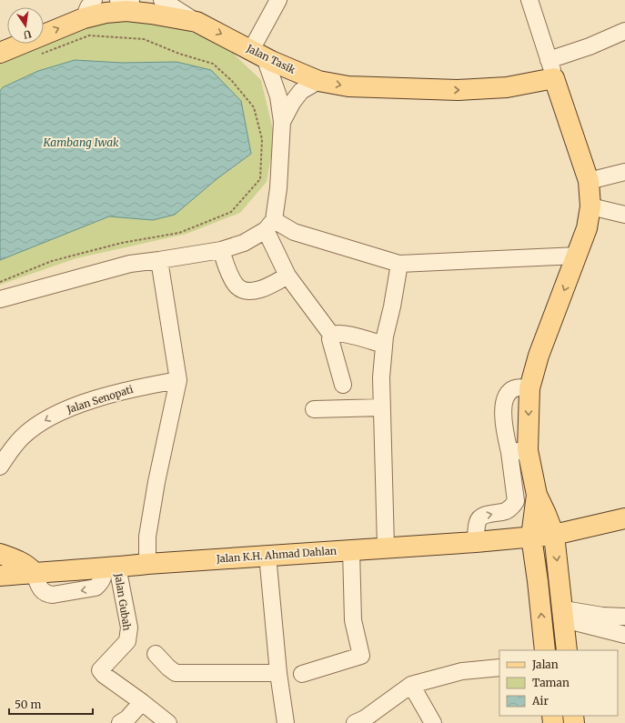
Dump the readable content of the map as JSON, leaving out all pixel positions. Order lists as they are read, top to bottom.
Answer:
{
  "streets": {
    "main road": ["Jalan Tasik", "Jalan K.H. Ahmad Dahlan"],
    "street": ["Jalan Senopati", "Jalan Gubah"]
  },
  "crossings": [
    ["Jalan K.H. Ahmad Dahlan", "Jalan Gubah"]
  ],
  "one_way": ["Jalan Tasik"],
  "water": ["Kambang Iwak"],
  "legend": ["Jalan", "Taman", "Air"],
  "scale_bar": "50 m",
  "north": "bottom"
}
